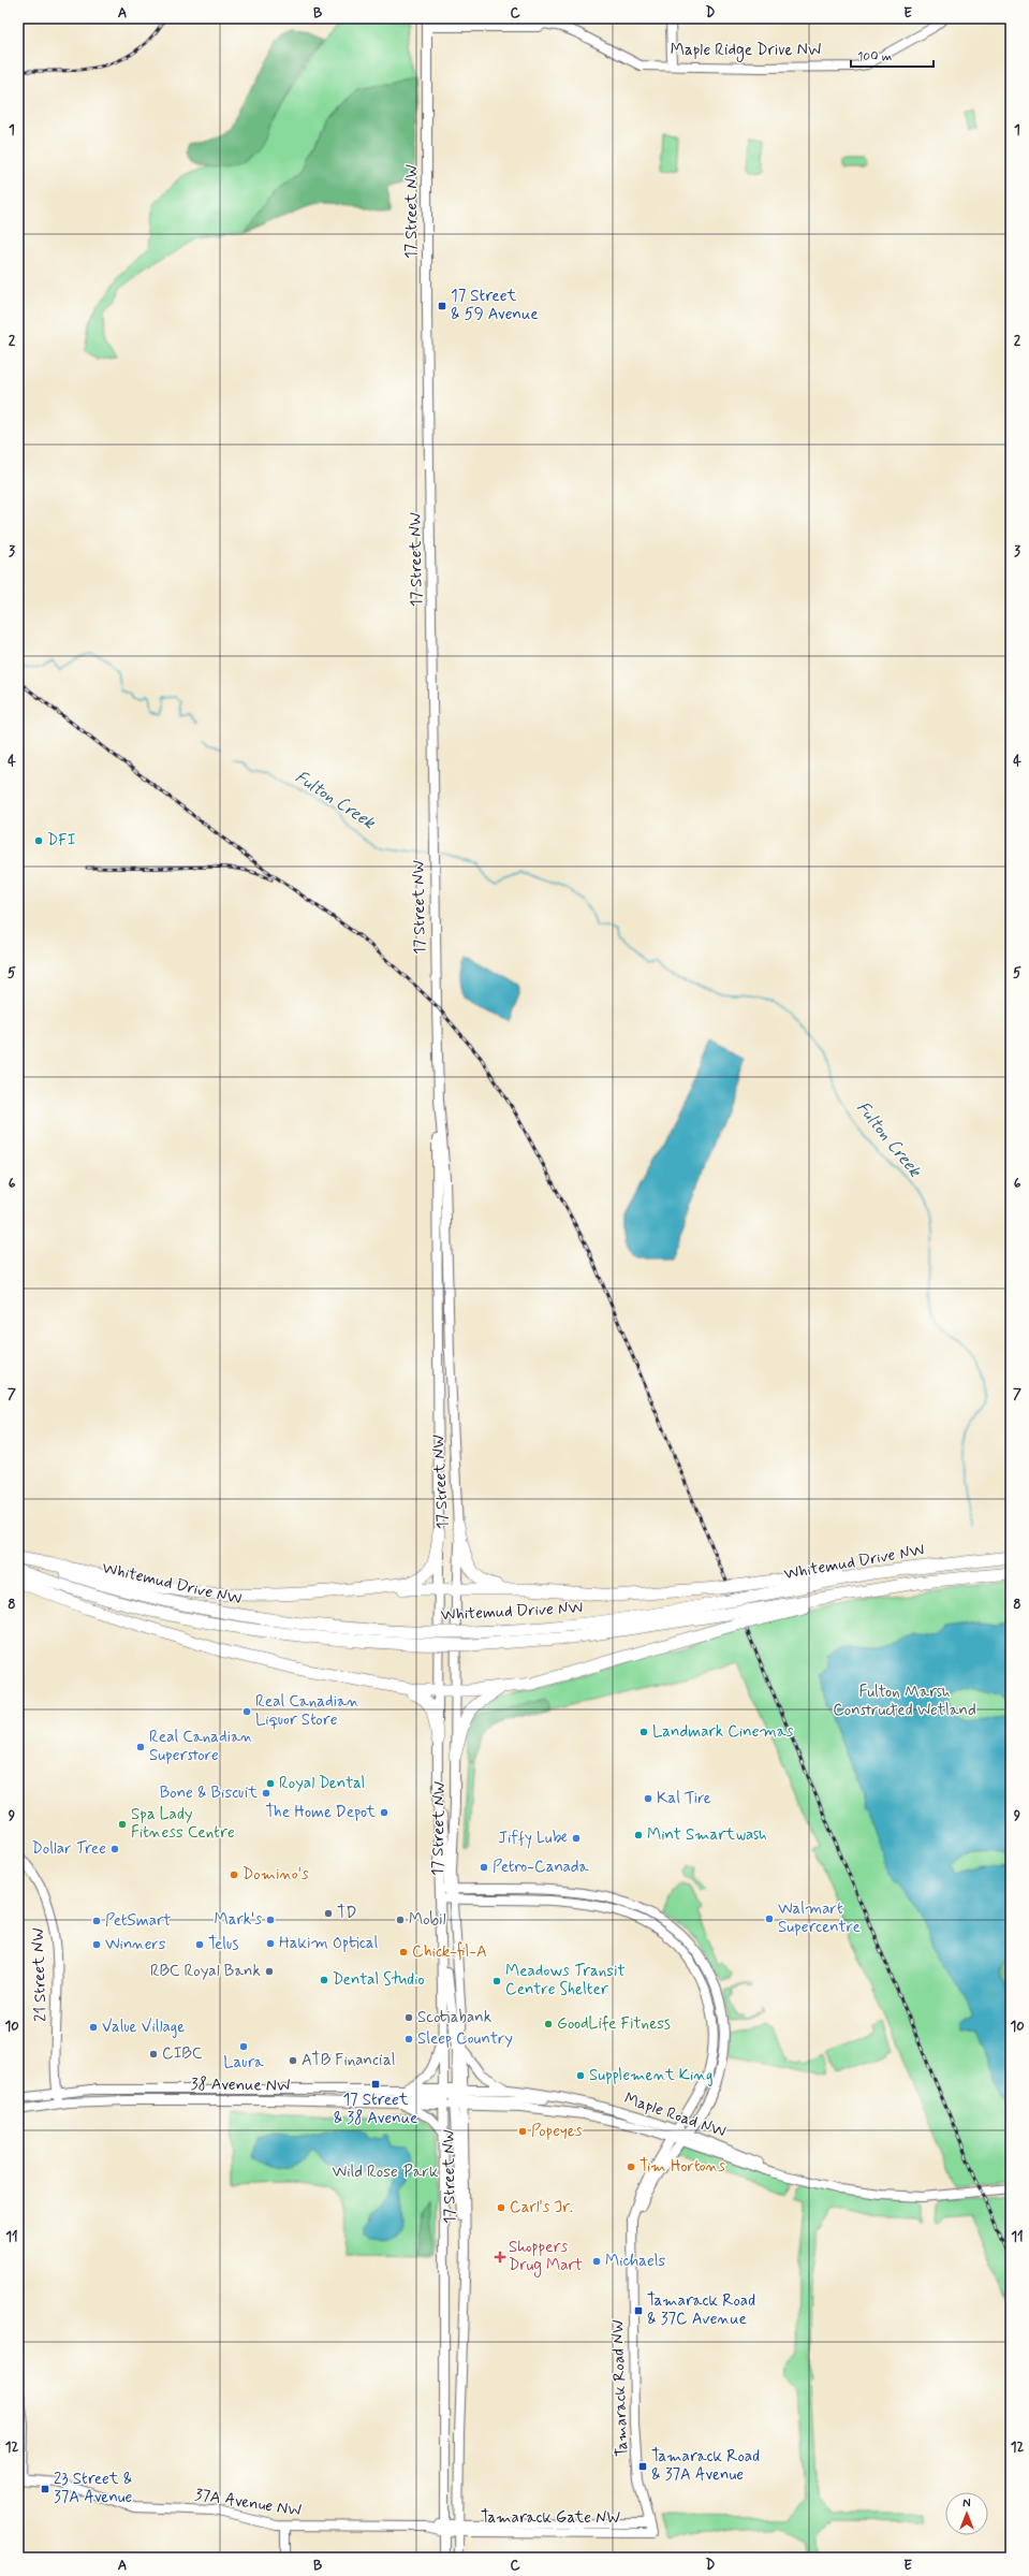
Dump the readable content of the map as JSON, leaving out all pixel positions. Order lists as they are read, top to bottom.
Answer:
{
  "streets": {
    "highway": ["Whitemud Drive NW"],
    "main road": [
      "Maple Ridge Drive NW",
      "17 Street NW",
      "21 Street NW",
      "38 Avenue NW",
      "Maple Road NW",
      "Tamarack Road NW",
      "37A Avenue NW",
      "Tamarack Gate NW"
    ]
  },
  "crossings": [
    ["Maple Ridge Drive NW", "17 Street NW"],
    ["17 Street NW", "38 Avenue NW"],
    ["17 Street NW", "Maple Road NW"],
    ["17 Street NW", "37A Avenue NW"],
    ["17 Street NW", "Tamarack Gate NW"],
    ["21 Street NW", "38 Avenue NW"],
    ["38 Avenue NW", "Maple Road NW"],
    ["Maple Road NW", "Tamarack Road NW"],
    ["Tamarack Road NW", "Tamarack Gate NW"],
    ["37A Avenue NW", "Tamarack Gate NW"]
  ],
  "water": ["Fulton Creek"],
  "parks": ["Fulton Marsh Constructed Wetland", "Wild Rose Park"],
  "places": {
    "transit": [
      "17 Street & 59 Avenue",
      "17 Street & 38 Avenue",
      "Tamarack Road & 37C Avenue",
      "Tamarack Road & 37A Avenue",
      "23 Street & 37A Avenue"
    ],
    "other": [
      "DFI",
      "Real Canadian Liquor Store",
      "Landmark Cinemas",
      "Real Canadian Superstore",
      "Royal Dental",
      "Bone & Biscuit",
      "Kal Tire",
      "The Home Depot",
      "Spa Lady Fitness Centre",
      "Mint Smartwash",
      "Jiffy Lube",
      "Dollar Tree",
      "Petro-Canada",
      "Domino's",
      "TD",
      "Walmart Supercentre",
      "Mark's",
      "Mobil",
      "PetSmart",
      "Hakim Optical",
      "Winners",
      "Telus",
      "Chick-fil-A",
      "RBC Royal Bank",
      "Dental Studio",
      "Meadows Transit Centre Shelter",
      "Scotiabank",
      "GoodLife Fitness",
      "Value Village",
      "Sleep Country",
      "Laura",
      "CIBC",
      "ATB Financial",
      "Supplement King",
      "Popeyes",
      "Tim Hortons",
      "Carl's Jr.",
      "Michaels"
    ],
    "health": ["Shoppers Drug Mart"]
  },
  "scale_bar": "100 m",
  "north": "top",
  "grid": {
    "columns": [
      "A",
      "B",
      "C",
      "D",
      "E"
    ],
    "rows": [
      "1",
      "2",
      "3",
      "4",
      "5",
      "6",
      "7",
      "8",
      "9",
      "10",
      "11",
      "12"
    ]
  }
}
